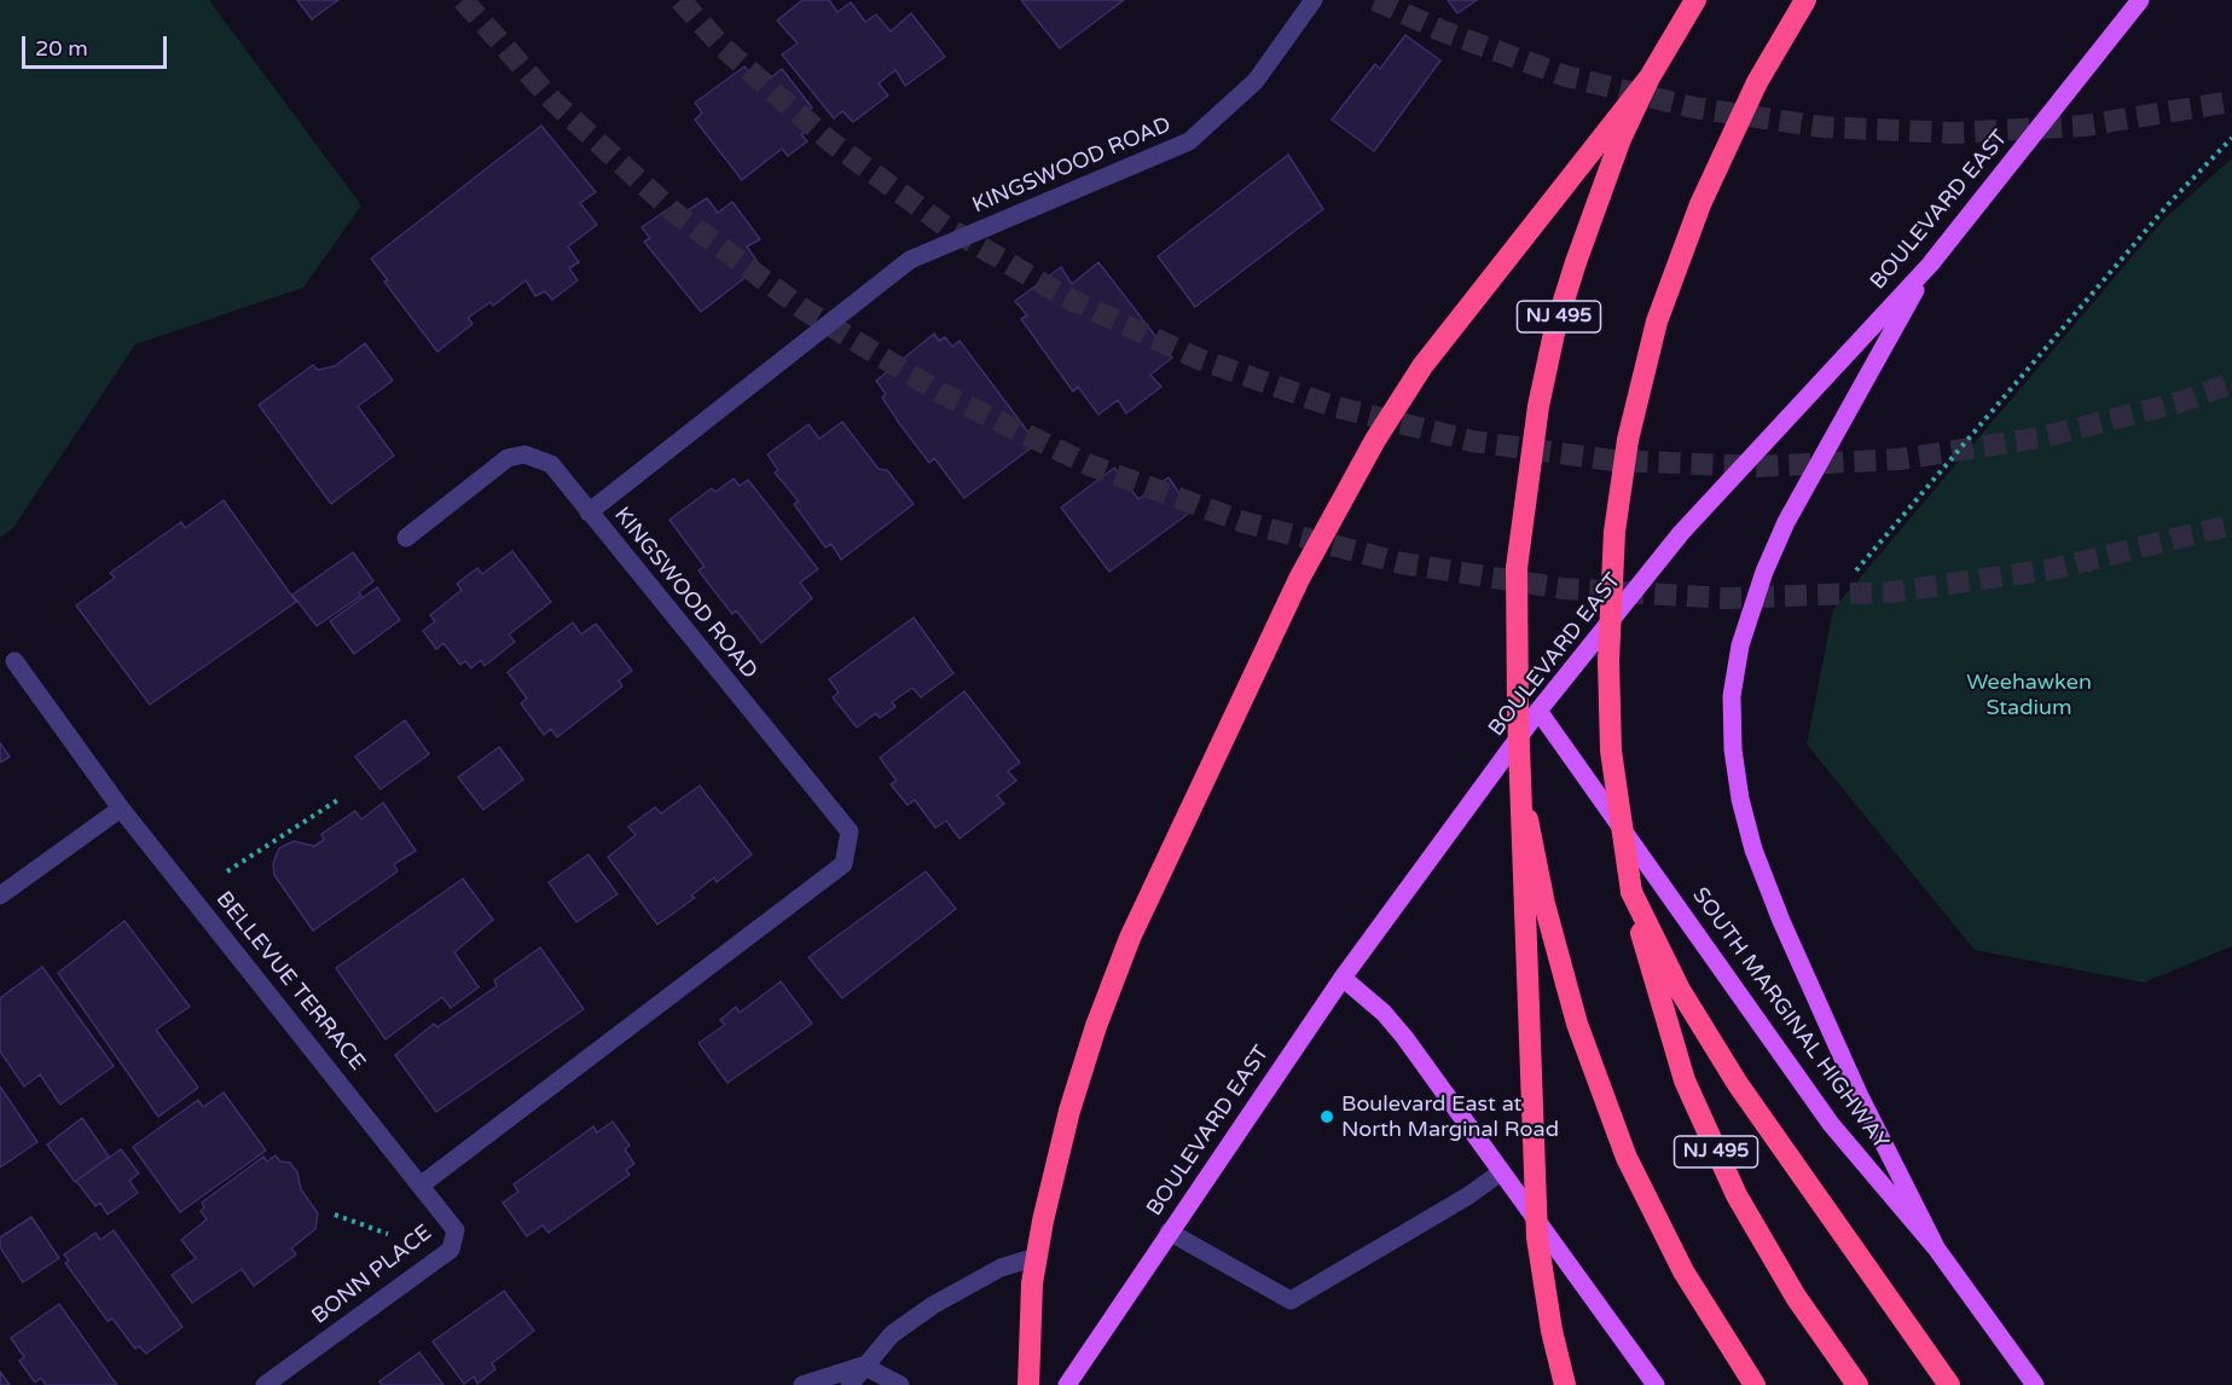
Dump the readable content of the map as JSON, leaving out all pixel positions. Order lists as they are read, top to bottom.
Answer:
{
  "streets": {
    "highway": ["NJ 495"],
    "main road": ["BOULEVARD EAST", "SOUTH MARGINAL HIGHWAY"],
    "street": ["KINGSWOOD ROAD", "BELLEVUE TERRACE", "BONN PLACE"]
  },
  "crossings": [
    ["KINGSWOOD ROAD", "BELLEVUE TERRACE"],
    ["KINGSWOOD ROAD", "BONN PLACE"],
    ["BOULEVARD EAST", "SOUTH MARGINAL HIGHWAY"],
    ["BELLEVUE TERRACE", "BONN PLACE"]
  ],
  "parks": ["Weehawken Stadium"],
  "places": ["Boulevard East at North Marginal Road"],
  "scale_bar": "20 m"
}
